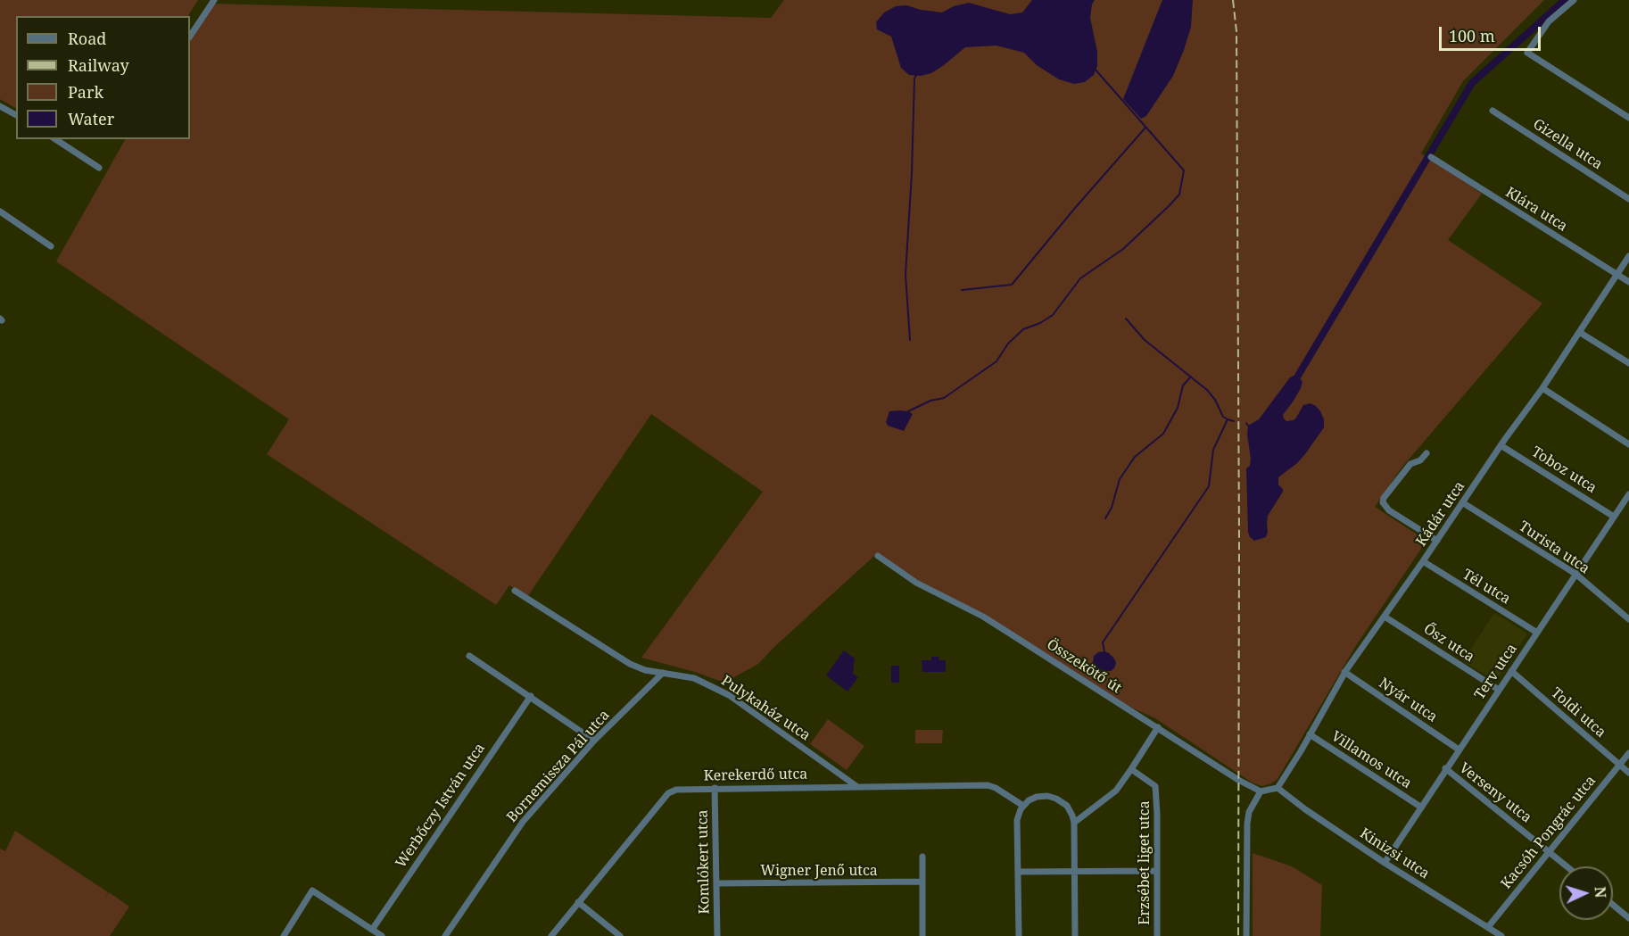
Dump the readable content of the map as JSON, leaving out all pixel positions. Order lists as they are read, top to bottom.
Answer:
{
  "streets": {
    "street": [
      "Gizella utca",
      "Klára utca",
      "Toboz utca",
      "Kádár utca",
      "Turista utca",
      "Tél utca",
      "Ősz utca",
      "Összekötő út",
      "Terv utca",
      "Nyár utca",
      "Pulykaház utca",
      "Toldi utca",
      "Villamos utca",
      "Bornemissza Pál utca",
      "Kerekerdő utca",
      "Verseny utca",
      "Werbőczy István utca",
      "Kacsóh Pongrác utca",
      "Kinizsi utca",
      "Komlókert utca",
      "Erzsébet liget utca",
      "Wigner Jenő utca"
    ]
  },
  "crossings": [
    ["Klára utca", "Kádár utca"],
    ["Toboz utca", "Kádár utca"],
    ["Toboz utca", "Terv utca"],
    ["Kádár utca", "Turista utca"],
    ["Kádár utca", "Tél utca"],
    ["Kádár utca", "Ősz utca"],
    ["Kádár utca", "Nyár utca"],
    ["Kádár utca", "Villamos utca"],
    ["Kádár utca", "Kinizsi utca"],
    ["Turista utca", "Terv utca"],
    ["Tél utca", "Terv utca"],
    ["Ősz utca", "Terv utca"],
    ["Terv utca", "Nyár utca"],
    ["Terv utca", "Toldi utca"],
    ["Terv utca", "Villamos utca"],
    ["Terv utca", "Verseny utca"],
    ["Terv utca", "Kinizsi utca"],
    ["Pulykaház utca", "Bornemissza Pál utca"],
    ["Pulykaház utca", "Kerekerdő utca"],
    ["Toldi utca", "Kacsóh Pongrác utca"],
    ["Kerekerdő utca", "Komlókert utca"],
    ["Verseny utca", "Kacsóh Pongrác utca"],
    ["Kacsóh Pongrác utca", "Kinizsi utca"],
    ["Komlókert utca", "Wigner Jenő utca"]
  ],
  "legend": [
    "Road",
    "Railway",
    "Park",
    "Water"
  ],
  "scale_bar": "100 m",
  "north": "right"
}
